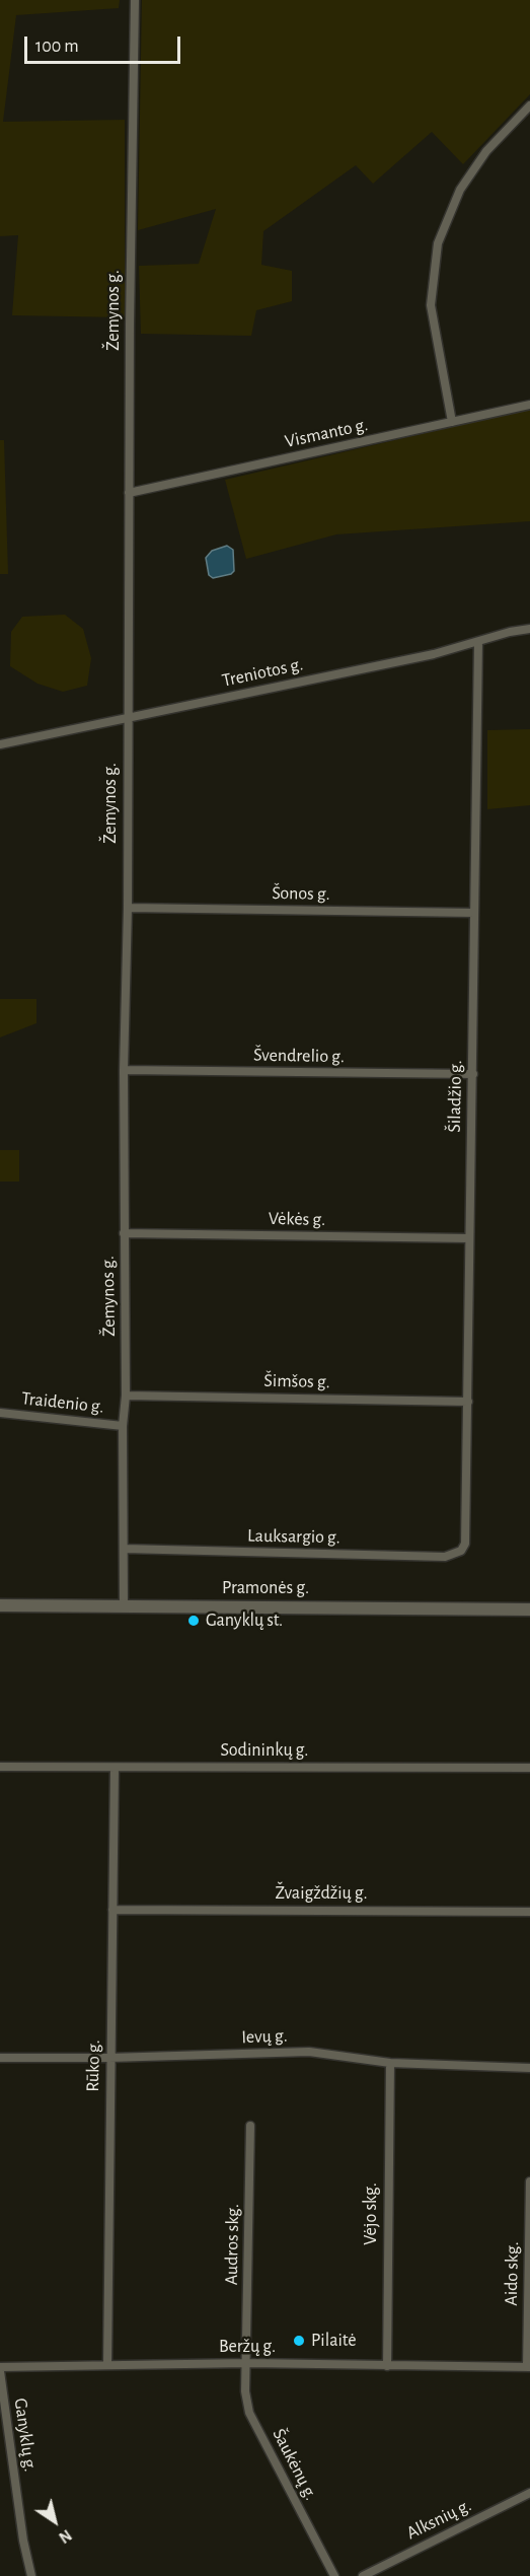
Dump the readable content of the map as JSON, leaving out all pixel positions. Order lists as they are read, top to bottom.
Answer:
{
  "streets": {
    "main road": ["Pramonės g."],
    "street": [
      "Žemynos g.",
      "Vismanto g.",
      "Treniotos g.",
      "Šonos g.",
      "Švendrelio g.",
      "Šiladžio g.",
      "Vėkės g.",
      "Šimšos g.",
      "Traidenio g.",
      "Lauksargio g.",
      "Sodininkų g.",
      "Žvaigždžių g.",
      "Ievų g.",
      "Rūko g.",
      "Vėjo skg.",
      "Audros skg.",
      "Aido skg.",
      "Beržų g.",
      "Ganyklų g.",
      "Šaukėnų g.",
      "Alksnių g."
    ]
  },
  "crossings": [
    ["Žemynos g.", "Vismanto g."],
    ["Žemynos g.", "Treniotos g."],
    ["Žemynos g.", "Šonos g."],
    ["Žemynos g.", "Švendrelio g."],
    ["Žemynos g.", "Vėkės g."],
    ["Žemynos g.", "Šimšos g."],
    ["Žemynos g.", "Traidenio g."],
    ["Žemynos g.", "Lauksargio g."],
    ["Žemynos g.", "Pramonės g."],
    ["Treniotos g.", "Šiladžio g."],
    ["Šonos g.", "Šiladžio g."],
    ["Švendrelio g.", "Šiladžio g."],
    ["Šiladžio g.", "Vėkės g."],
    ["Šiladžio g.", "Šimšos g."],
    ["Šiladžio g.", "Lauksargio g."],
    ["Sodininkų g.", "Rūko g."],
    ["Žvaigždžių g.", "Rūko g."],
    ["Ievų g.", "Rūko g."],
    ["Ievų g.", "Vėjo skg."],
    ["Rūko g.", "Beržų g."],
    ["Vėjo skg.", "Beržų g."],
    ["Audros skg.", "Beržų g."],
    ["Audros skg.", "Šaukėnų g."],
    ["Aido skg.", "Beržų g."],
    ["Beržų g.", "Ganyklų g."],
    ["Beržų g.", "Šaukėnų g."]
  ],
  "places": ["Ganyklų st.", "Pilaitė"],
  "scale_bar": "100 m",
  "north": "bottom right"
}
